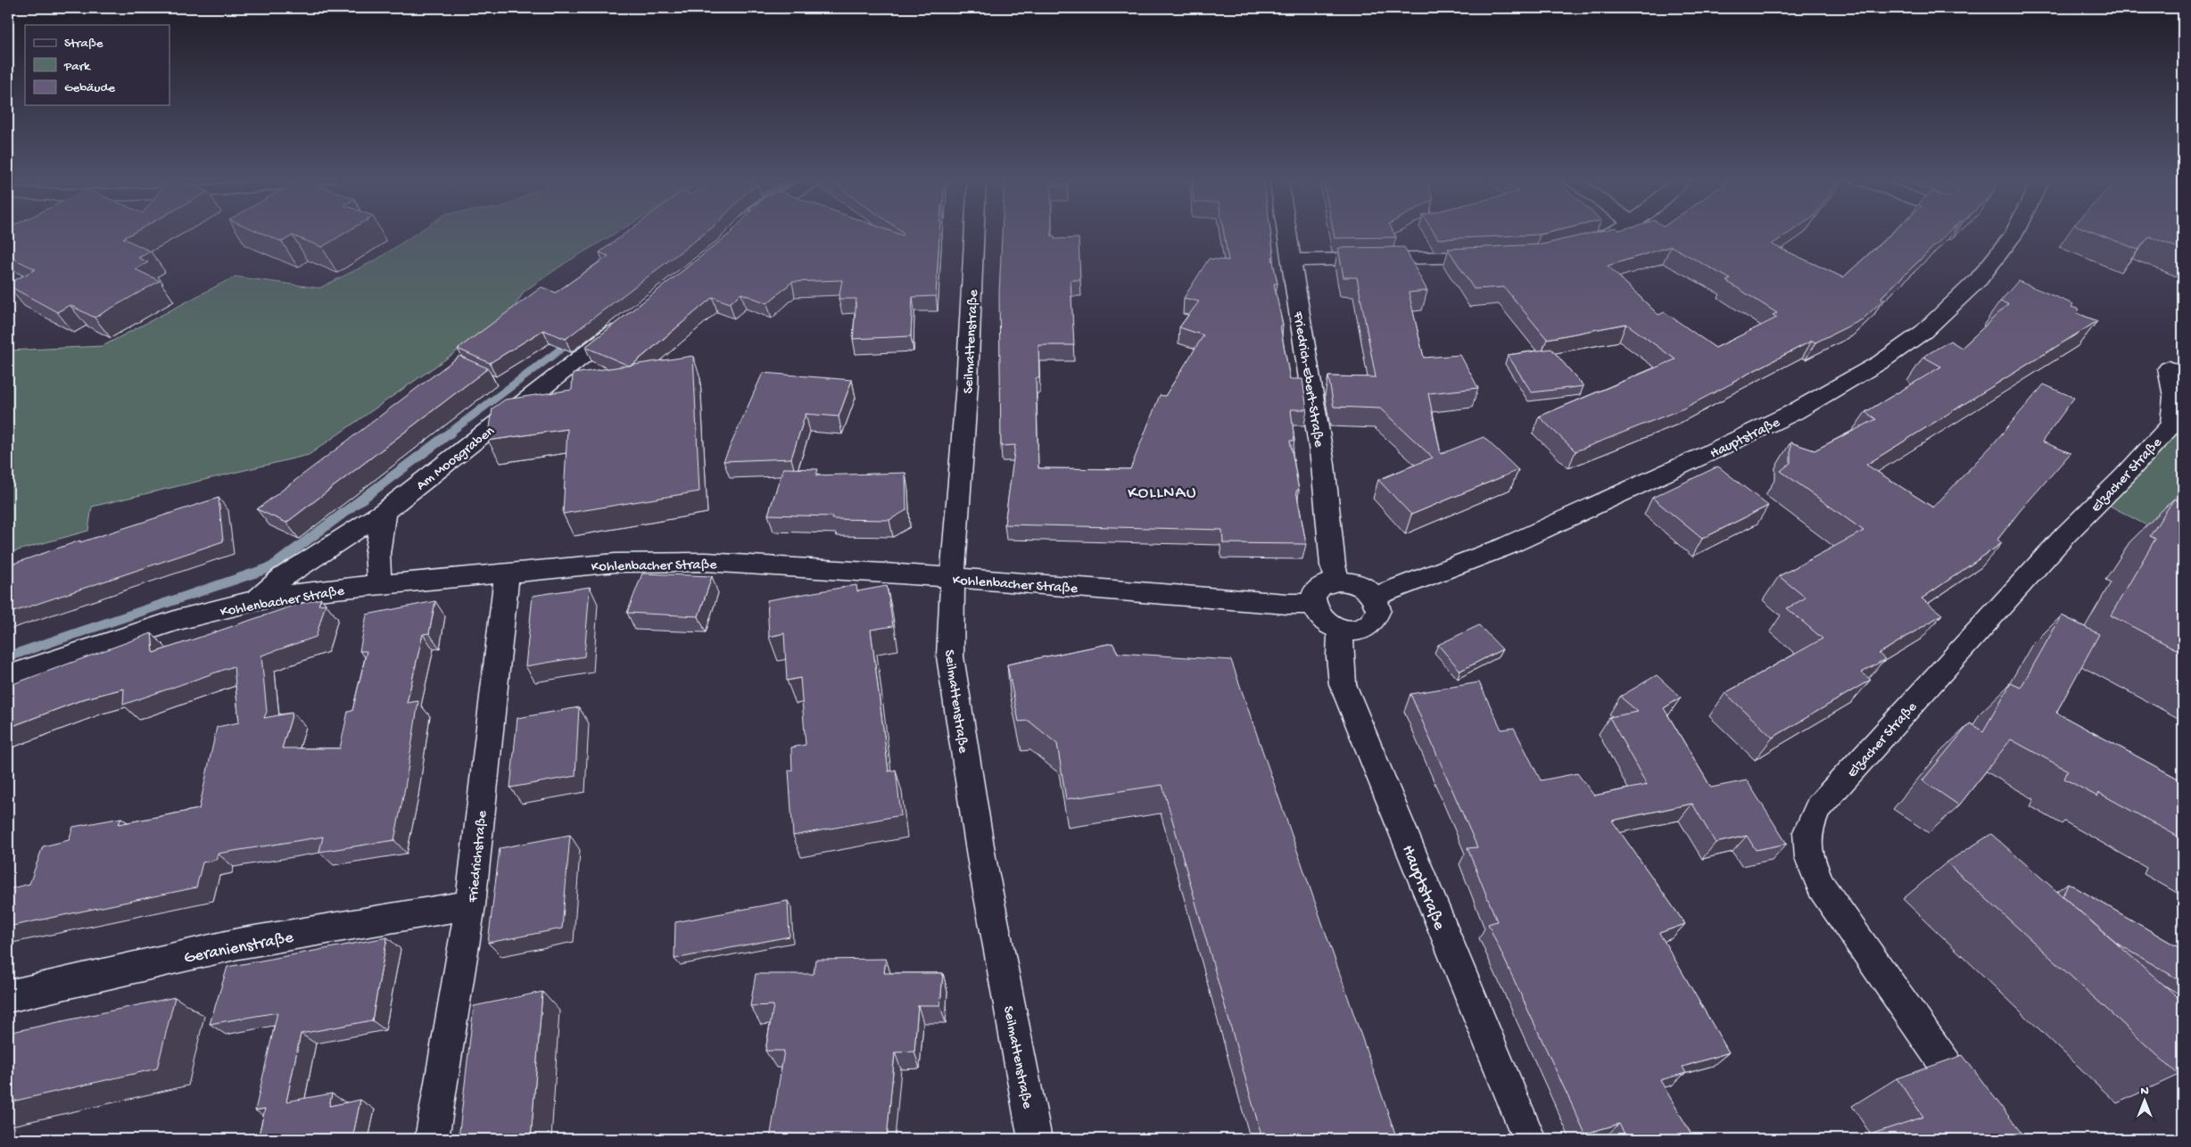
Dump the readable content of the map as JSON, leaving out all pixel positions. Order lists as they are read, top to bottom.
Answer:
{
  "streets": {
    "street": [
      "Seilmattenstraße",
      "Friedrich-Ebert-Straße",
      "Hauptstraße",
      "Am Moosgraben",
      "Elzacher Straße",
      "Kohlenbacher Straße",
      "Friedrichstraße",
      "Geranienstraße"
    ]
  },
  "crossings": [
    ["Seilmattenstraße", "Kohlenbacher Straße"],
    ["Friedrich-Ebert-Straße", "Hauptstraße"],
    ["Friedrich-Ebert-Straße", "Kohlenbacher Straße"],
    ["Hauptstraße", "Kohlenbacher Straße"],
    ["Am Moosgraben", "Kohlenbacher Straße"],
    ["Kohlenbacher Straße", "Friedrichstraße"],
    ["Friedrichstraße", "Geranienstraße"]
  ],
  "districts": ["KOLLNAU"],
  "legend": ["Straße", "Park", "Gebäude"],
  "north": "top"
}
